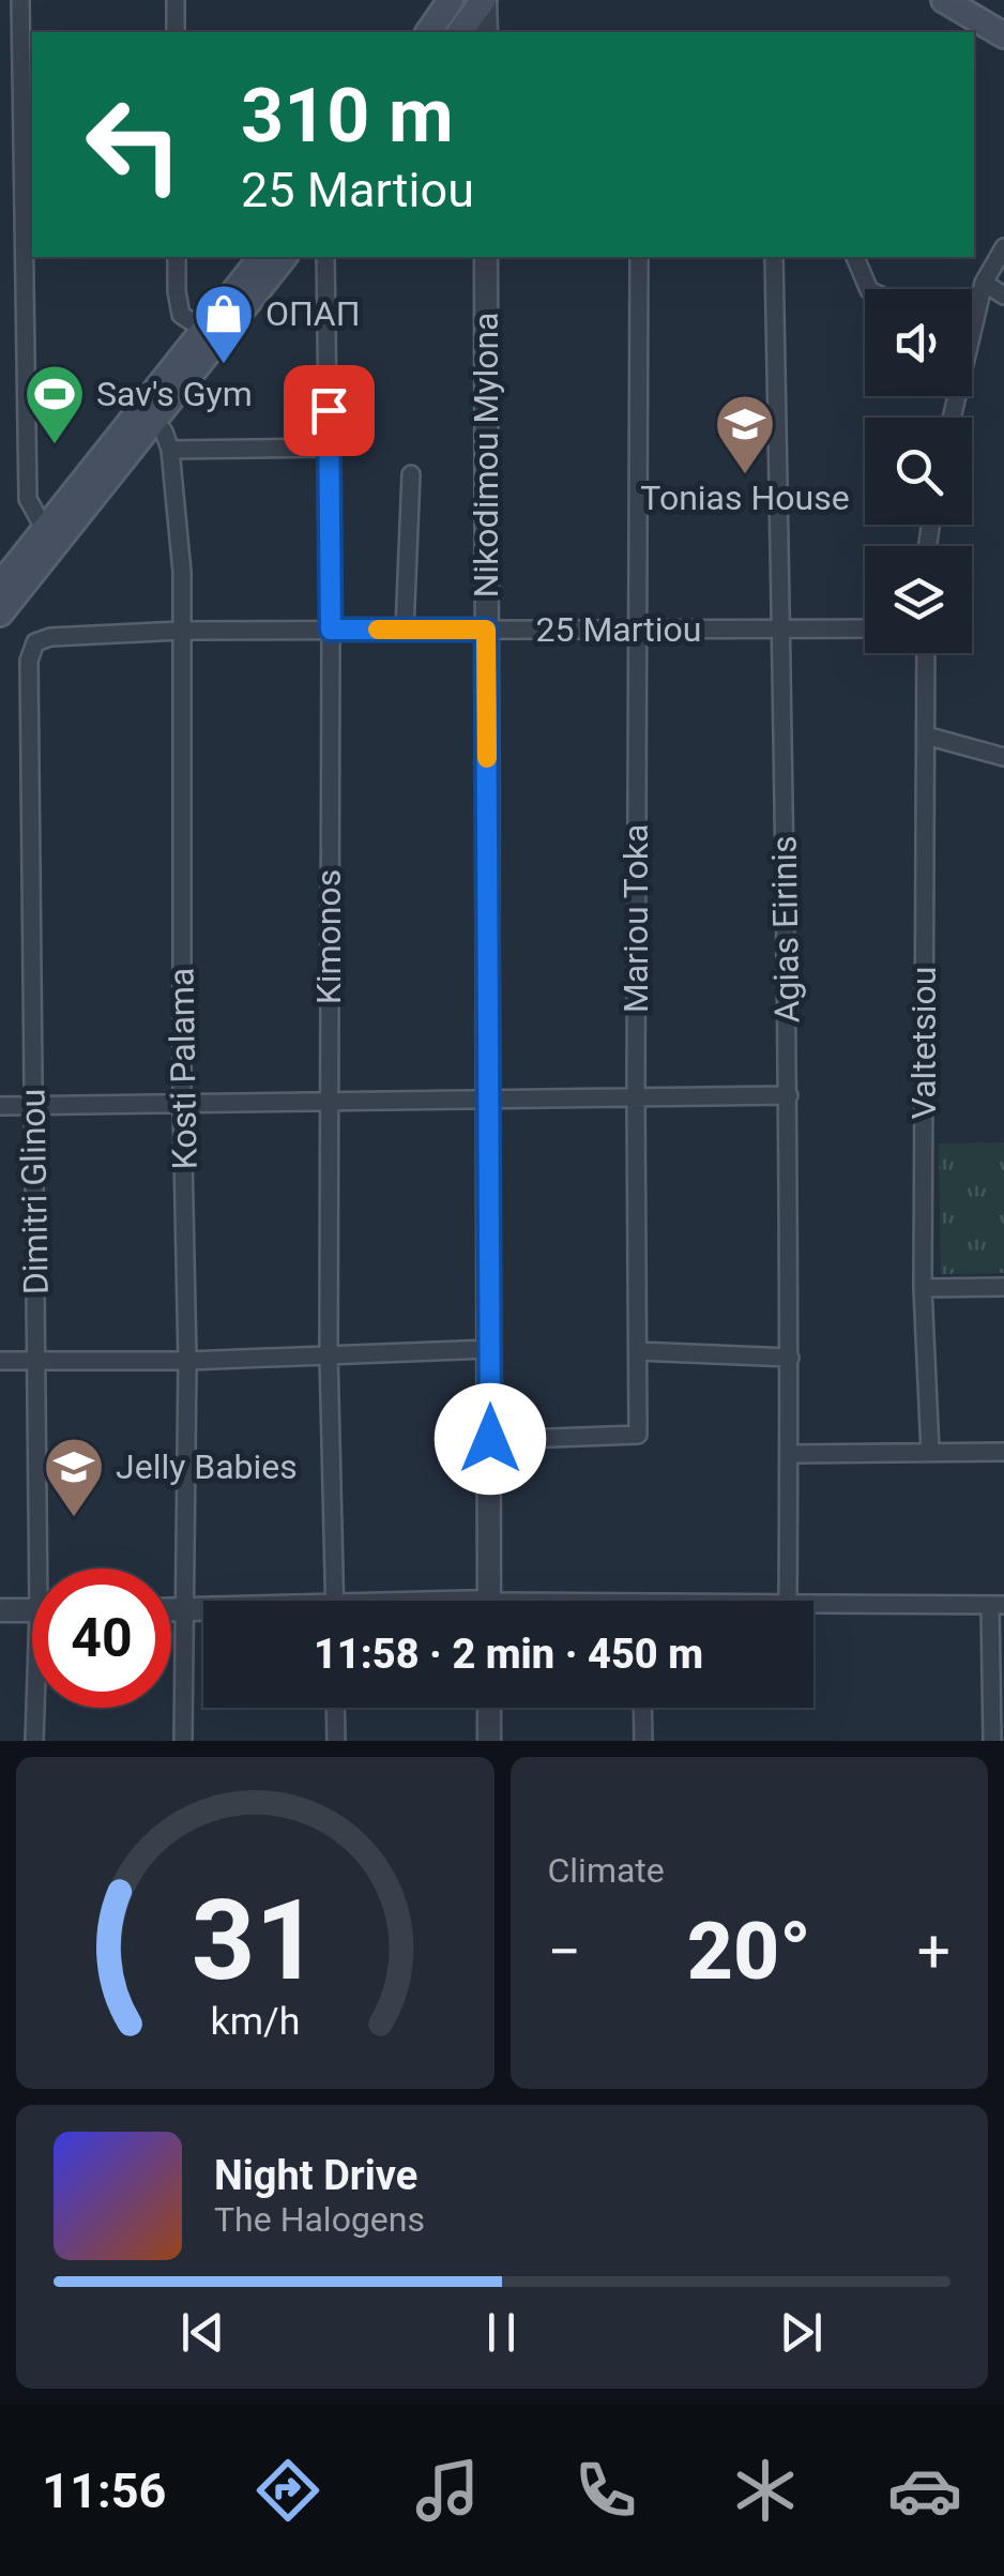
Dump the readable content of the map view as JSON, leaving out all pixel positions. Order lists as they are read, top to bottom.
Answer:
{
  "streets": {
    "street": [
      "Nikodimou Mylona",
      "25 Martiou",
      "Mariou Toka",
      "Agias Eirinis",
      "Kimonos",
      "Valtetsiou",
      "Kosti Palama",
      "Dimitri Glinou"
    ]
  },
  "crossings": [
    ["Nikodimou Mylona", "25 Martiou"],
    ["Nikodimou Mylona", "Mariou Toka"],
    ["25 Martiou", "Mariou Toka"],
    ["25 Martiou", "Agias Eirinis"],
    ["25 Martiou", "Kimonos"],
    ["25 Martiou", "Kosti Palama"],
    ["25 Martiou", "Dimitri Glinou"]
  ],
  "places": {
    "shop": ["ΟΠΑΠ"],
    "sports": ["Sav's Gym"],
    "school or university": ["Tonias House", "Jelly Babies"]
  },
  "page": {
    "turn": ["310 m", "25 Martiou"],
    "limit": "40",
    "trip": "11:58 · 2 min · 450 m",
    "tile": "Climate",
    "heat": ["−", "20°", "+"],
    "song": ["Night Drive", "The Halogens"],
    "tabs": "11:56",
    "gauge": ["31", "km/h"]
  }
}
